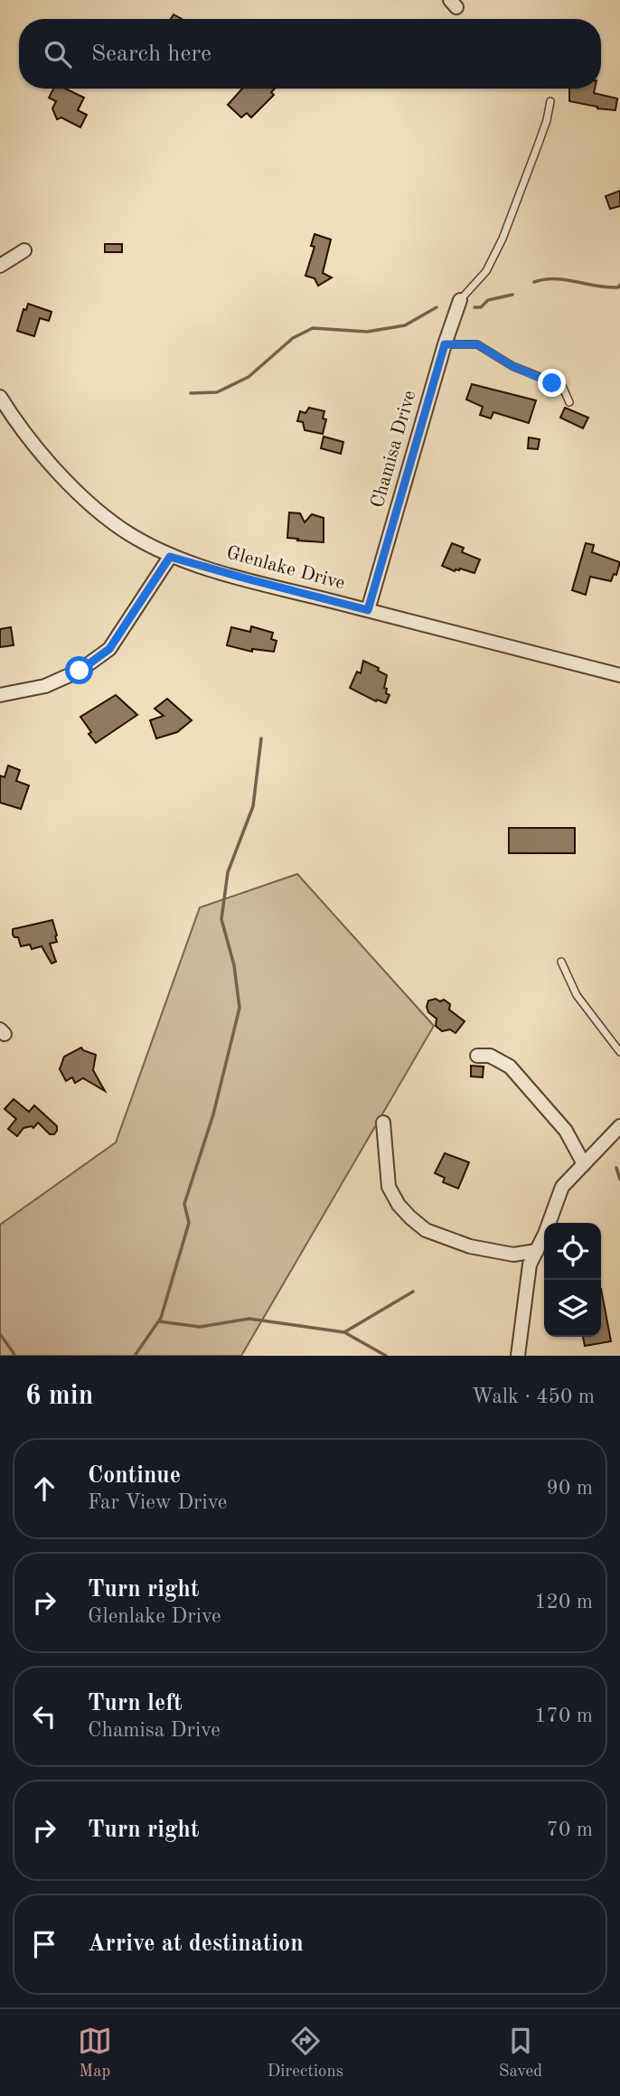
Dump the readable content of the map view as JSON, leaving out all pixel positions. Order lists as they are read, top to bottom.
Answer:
{
  "streets": {
    "street": ["Chamisa Drive", "Glenlake Drive"]
  },
  "crossings": [
    ["Chamisa Drive", "Glenlake Drive"]
  ],
  "page": {
    "search": "Search here",
    "heading": ["6 min", "Walk · 450 m"],
    "list": [
      ["Continue", "Far View Drive", "90 m"],
      ["Turn right", "Glenlake Drive", "120 m"],
      ["Turn left", "Chamisa Drive", "170 m"],
      ["Turn right", "70 m"],
      "Arrive at destination"
    ],
    "nav": ["Map", "Directions", "Saved"]
  }
}
